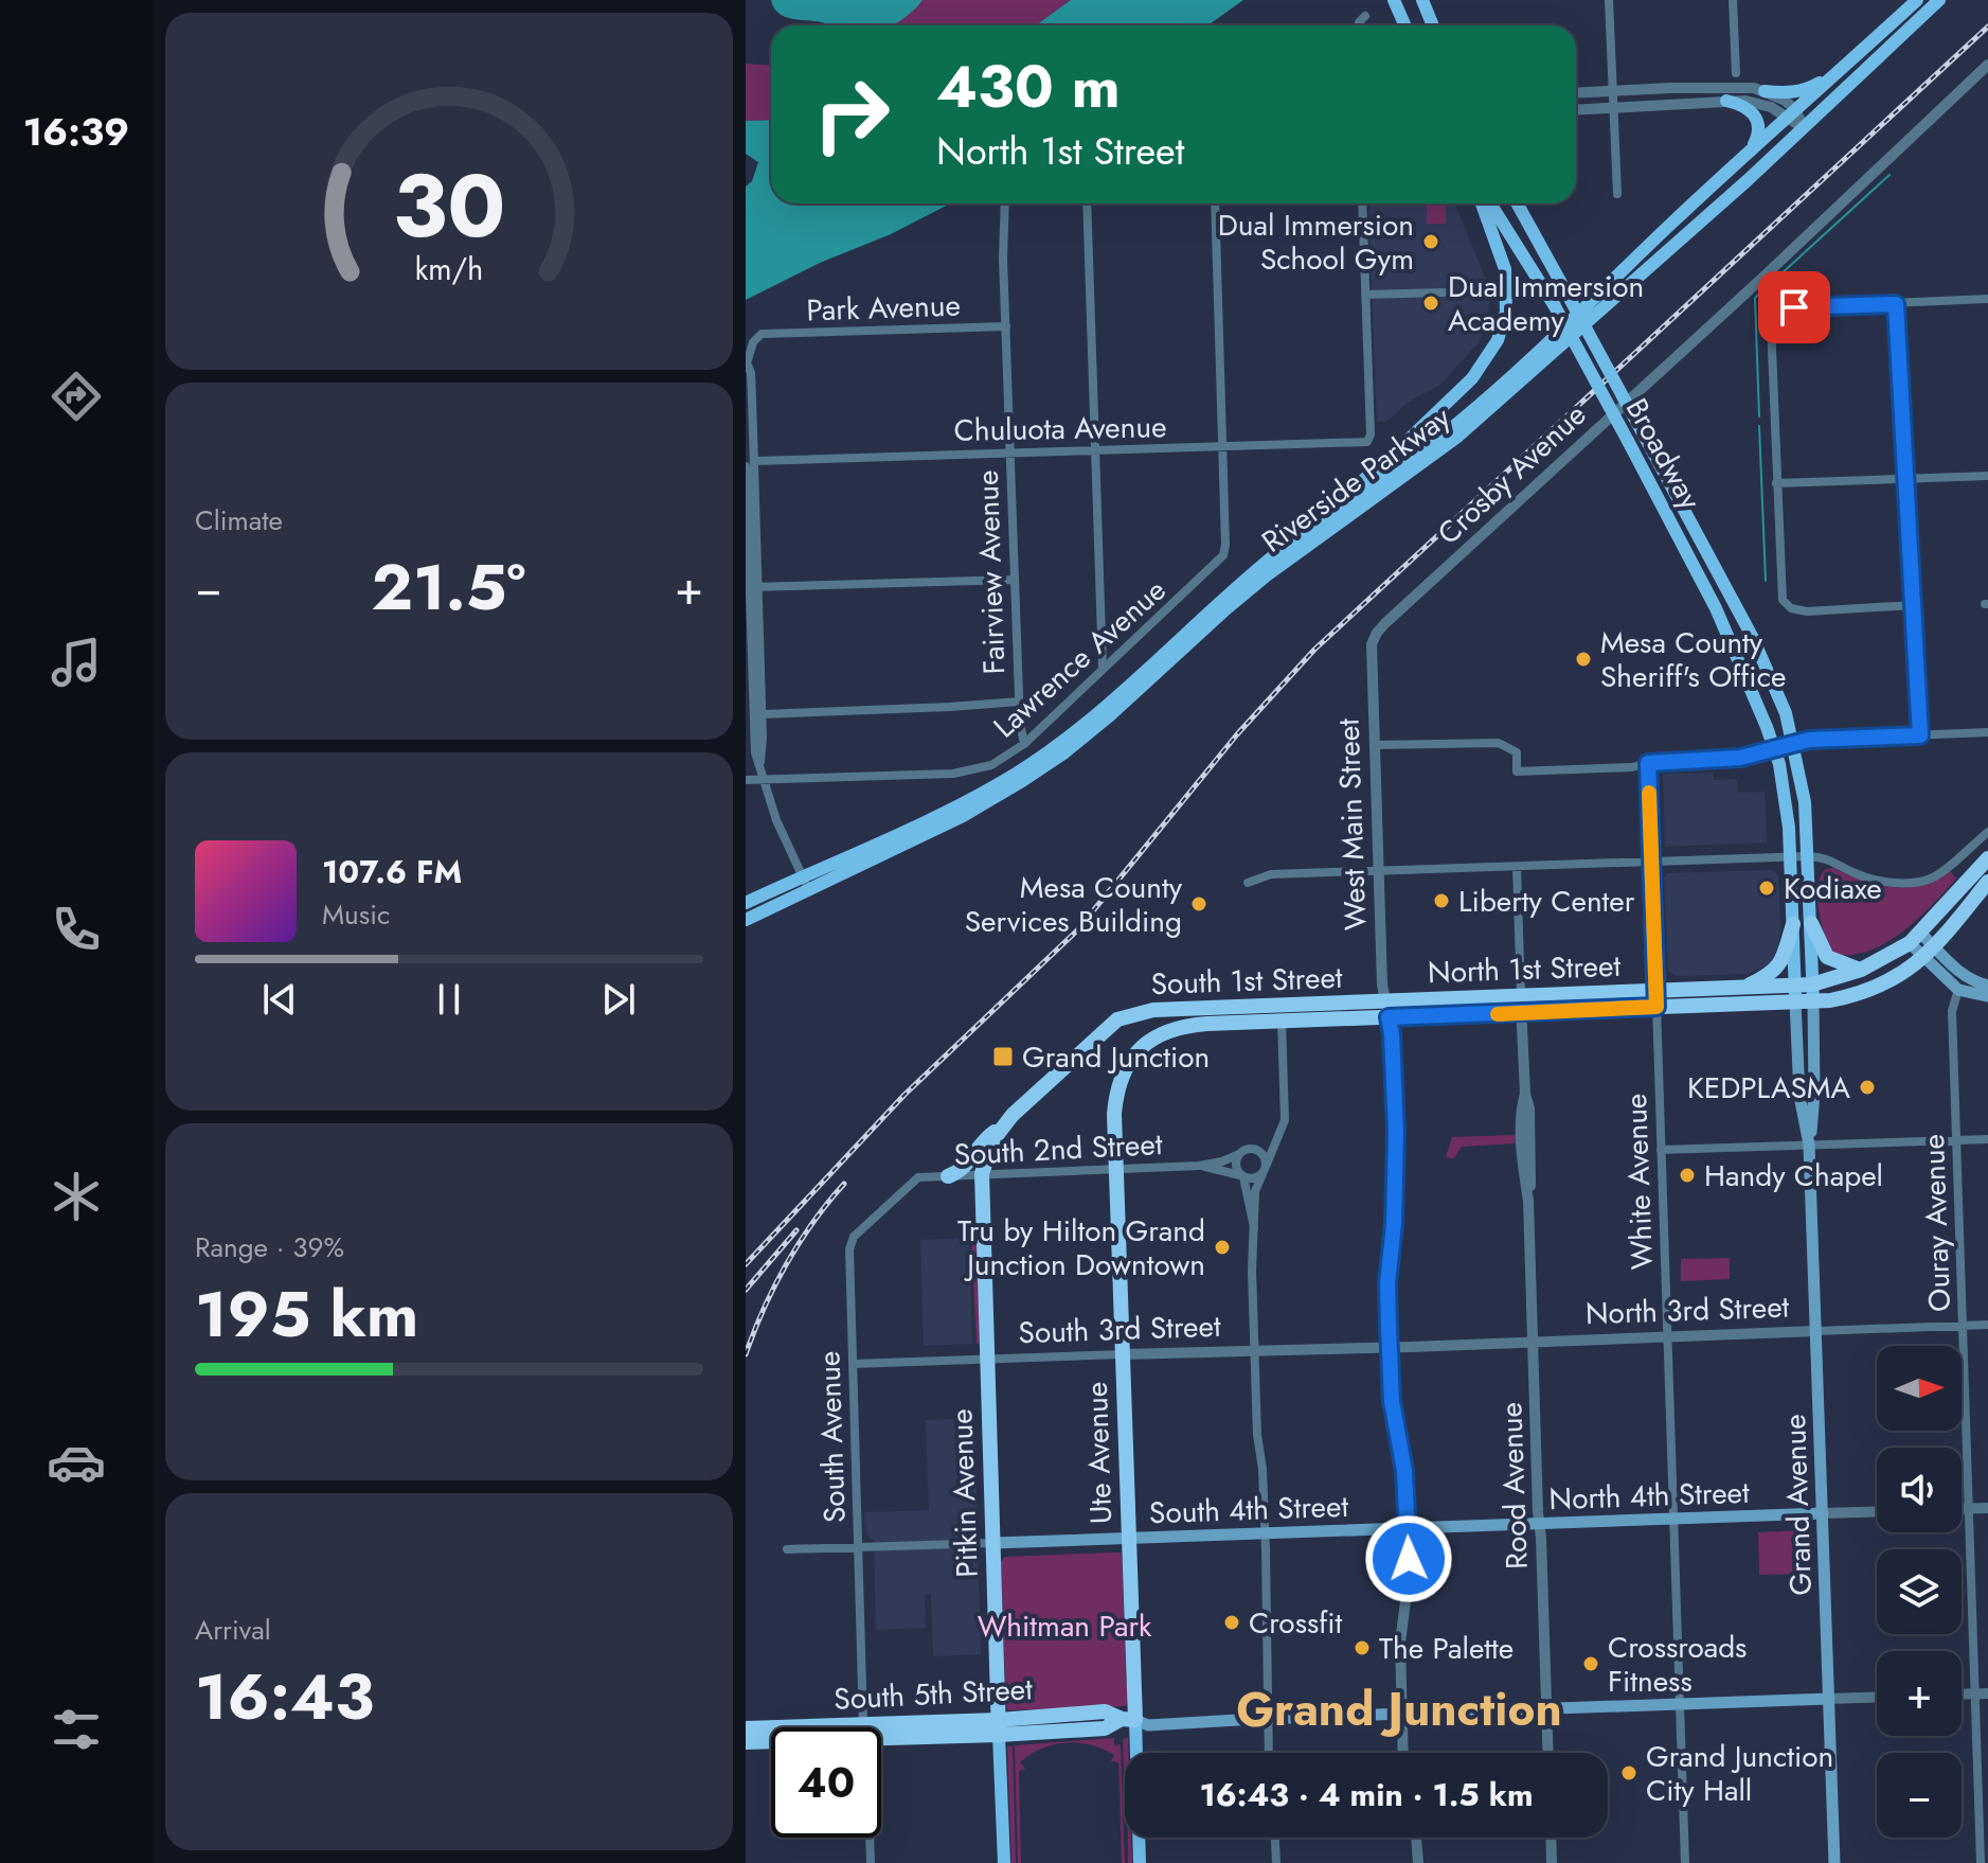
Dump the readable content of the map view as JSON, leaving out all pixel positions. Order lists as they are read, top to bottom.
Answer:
{
  "streets": {
    "highway": [
      "North 1st Street",
      "South 1st Street",
      "Ute Avenue",
      "Pitkin Avenue",
      "South 5th Street"
    ],
    "main road": [
      "Broadway",
      "Riverside Parkway",
      "North 4th Street",
      "Grand Avenue",
      "South 4th Street"
    ],
    "street": [
      "Park Avenue",
      "Chuluota Avenue",
      "Crosby Avenue",
      "Fairview Avenue",
      "Lawrence Avenue",
      "West Main Street",
      "South 2nd Street",
      "White Avenue",
      "Ouray Avenue",
      "North 3rd Street",
      "South 3rd Street",
      "South Avenue",
      "Rood Avenue"
    ]
  },
  "crossings": [
    ["Park Avenue", "Fairview Avenue"],
    ["Chuluota Avenue", "Fairview Avenue"],
    ["Chuluota Avenue", "Lawrence Avenue"],
    ["Broadway", "North 1st Street"],
    ["Broadway", "Grand Avenue"],
    ["Crosby Avenue", "West Main Street"],
    ["Fairview Avenue", "Lawrence Avenue"],
    ["West Main Street", "North 1st Street"],
    ["West Main Street", "South 1st Street"],
    ["West Main Street", "North 3rd Street"],
    ["West Main Street", "South 3rd Street"],
    ["West Main Street", "North 4th Street"],
    ["West Main Street", "South 4th Street"],
    ["West Main Street", "South 5th Street"],
    ["North 1st Street", "South 1st Street"],
    ["North 1st Street", "White Avenue"],
    ["North 1st Street", "Rood Avenue"],
    ["North 1st Street", "Grand Avenue"],
    ["South 1st Street", "South 2nd Street"],
    ["South 1st Street", "Ute Avenue"],
    ["South 1st Street", "Pitkin Avenue"],
    ["South 2nd Street", "South Avenue"],
    ["South 2nd Street", "Ute Avenue"],
    ["South 2nd Street", "Pitkin Avenue"],
    ["White Avenue", "North 3rd Street"],
    ["White Avenue", "North 4th Street"],
    ["White Avenue", "South 5th Street"],
    ["Ouray Avenue", "North 3rd Street"],
    ["North 3rd Street", "South 3rd Street"],
    ["North 3rd Street", "Rood Avenue"],
    ["North 3rd Street", "Grand Avenue"],
    ["South 3rd Street", "South Avenue"],
    ["South 3rd Street", "Ute Avenue"],
    ["South 3rd Street", "Pitkin Avenue"],
    ["South Avenue", "South 4th Street"],
    ["Ute Avenue", "South 4th Street"],
    ["Ute Avenue", "South 5th Street"],
    ["Rood Avenue", "North 4th Street"],
    ["Rood Avenue", "South 5th Street"],
    ["Pitkin Avenue", "South 4th Street"],
    ["Pitkin Avenue", "South 5th Street"],
    ["North 4th Street", "Grand Avenue"],
    ["North 4th Street", "South 4th Street"],
    ["Grand Avenue", "South 5th Street"]
  ],
  "districts": ["Grand Junction"],
  "parks": ["Whitman Park"],
  "places": {
    "other": [
      "Dual Immersion School Gym",
      "Dual Immersion Academy",
      "Mesa County Sheriff's Office",
      "Kodiaxe",
      "Liberty Center",
      "Mesa County Services Building",
      "KEDPLASMA",
      "Handy Chapel",
      "Tru by Hilton Grand Junction Downtown",
      "Crossfit",
      "The Palette",
      "Crossroads Fitness",
      "Grand Junction City Hall"
    ],
    "transit": ["Grand Junction"]
  },
  "north": "right",
  "page": {
    "tabs": "16:39",
    "turn": ["430 m", "North 1st Street"],
    "tile": [
      "Climate",
      ["Range · 39%", "195 km"],
      ["Arrival", "16:43"]
    ],
    "heat": ["−", "21.5°", "+"],
    "song": ["107.6 FM", "Music"],
    "map_buttons": ["+", "−"],
    "limit": "40",
    "trip": "16:43 · 4 min · 1.5 km",
    "gauge": ["30", "km/h"]
  }
}
